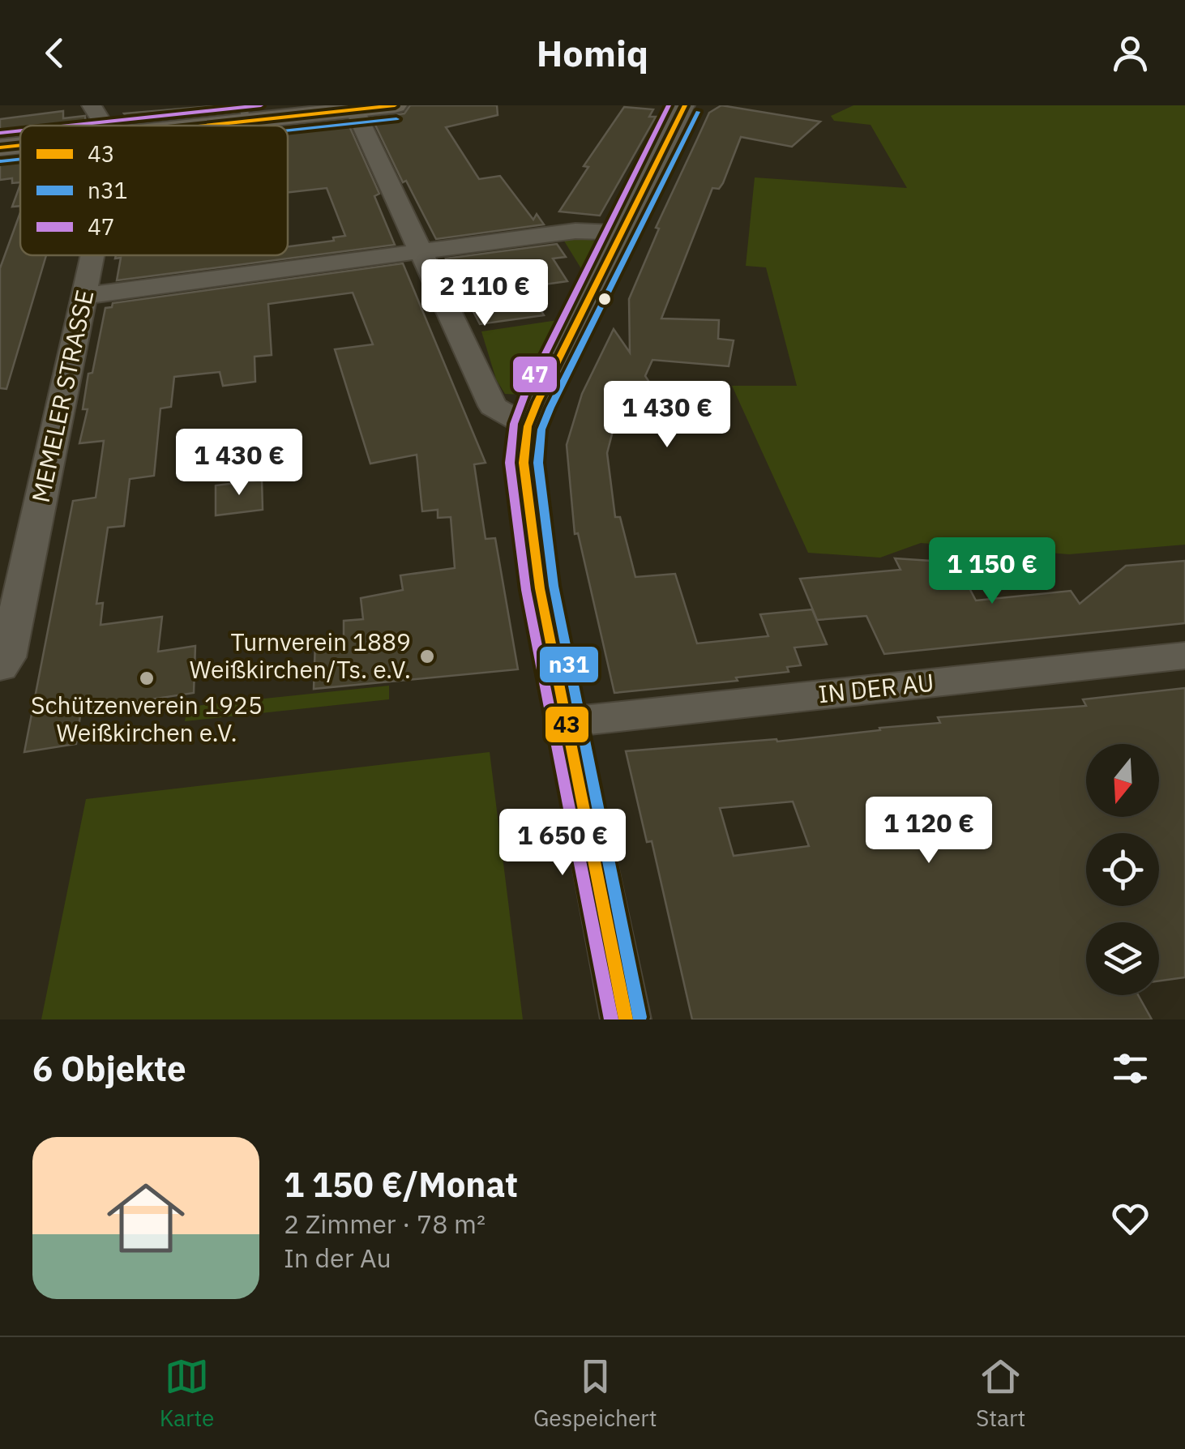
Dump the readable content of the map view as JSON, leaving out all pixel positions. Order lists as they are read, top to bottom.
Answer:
{
  "streets": {
    "street": ["MEMELER STRASSE", "IN DER AU"]
  },
  "places": ["Turnverein 1889 Weißkirchen/Ts. e.V.", "Schützenverein 1925 Weißkirchen e.V."],
  "lines": ["transit line 43", "transit line 47", "transit line n31"],
  "legend": ["43", "n31", "47"],
  "north": "bottom",
  "page": {
    "header": "Homiq",
    "price": [
      "2 110 €",
      "1 430 €",
      "1 430 €",
      "1 150 €",
      "1 120 €",
      "1 650 €"
    ],
    "heading": "6 Objekte",
    "list": [
      {
        "name": "1 150 €/Monat",
        "note": "2 Zimmer · 78 m² · In der Au"
      }
    ],
    "tabs": ["Karte", "Gespeichert", "Start"]
  }
}
